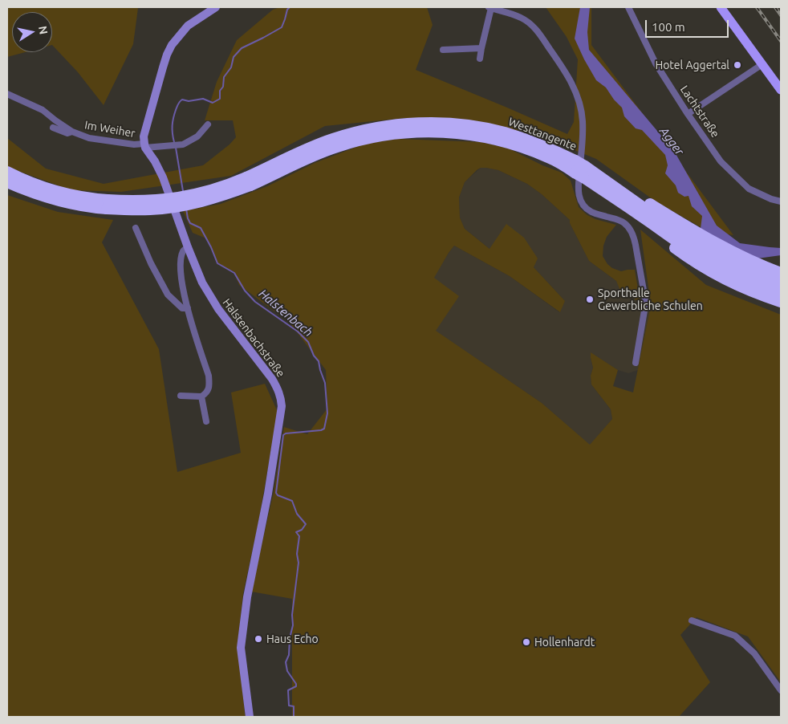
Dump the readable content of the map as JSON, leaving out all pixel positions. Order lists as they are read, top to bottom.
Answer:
{
  "streets": {
    "highway": ["Westtangente"],
    "street": ["Lachtstraße", "Im Weiher", "Halstenbachstraße"]
  },
  "crossings": [
    ["Im Weiher", "Halstenbachstraße"]
  ],
  "water": ["Agger", "Halstenbach"],
  "places": [
    "Hotel Aggertal",
    "Sporthalle Gewerbliche Schulen",
    "Haus Echo",
    "Hollenhardt"
  ],
  "scale_bar": "100 m",
  "north": "right"
}
